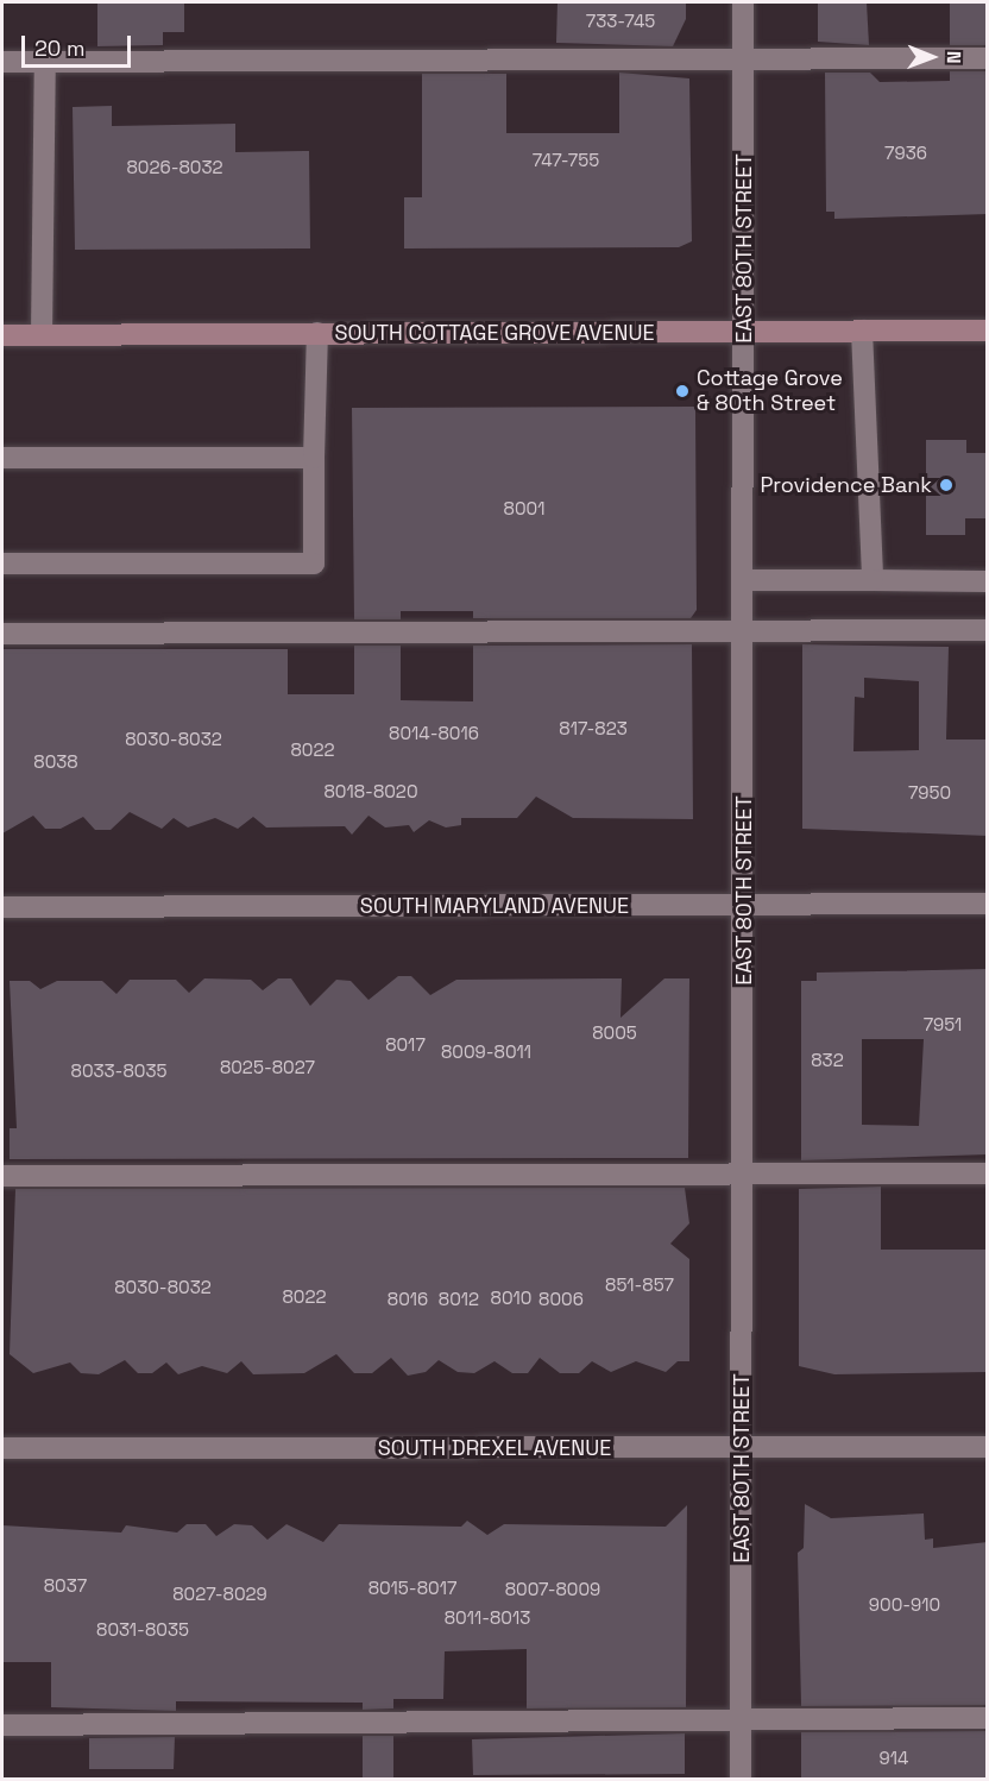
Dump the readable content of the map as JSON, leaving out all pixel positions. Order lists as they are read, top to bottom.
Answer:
{
  "streets": {
    "main road": ["SOUTH COTTAGE GROVE AVENUE"],
    "street": ["EAST 80TH STREET", "SOUTH MARYLAND AVENUE", "SOUTH DREXEL AVENUE"]
  },
  "crossings": [
    ["EAST 80TH STREET", "SOUTH COTTAGE GROVE AVENUE"],
    ["EAST 80TH STREET", "SOUTH MARYLAND AVENUE"],
    ["EAST 80TH STREET", "SOUTH DREXEL AVENUE"]
  ],
  "places": ["Cottage Grove & 80th Street", "Providence Bank"],
  "house_numbers": [
    "733-745",
    "7936",
    "747-755",
    "8026-8032",
    "8001",
    "817-823",
    "8014-8016",
    "8030-8032",
    "8022",
    "8038",
    "8018-8020",
    "7950",
    "7951",
    "8005",
    "8017",
    "8009-8011",
    "832",
    "8025-8027",
    "8033-8035",
    "851-857",
    "8030-8032",
    "8022",
    "8010",
    "8016",
    "8012",
    "8006",
    "8037",
    "8015-8017",
    "8007-8009",
    "8027-8029",
    "900-910",
    "8011-8013",
    "8031-8035",
    "914"
  ],
  "scale_bar": "20 m",
  "north": "right"
}
